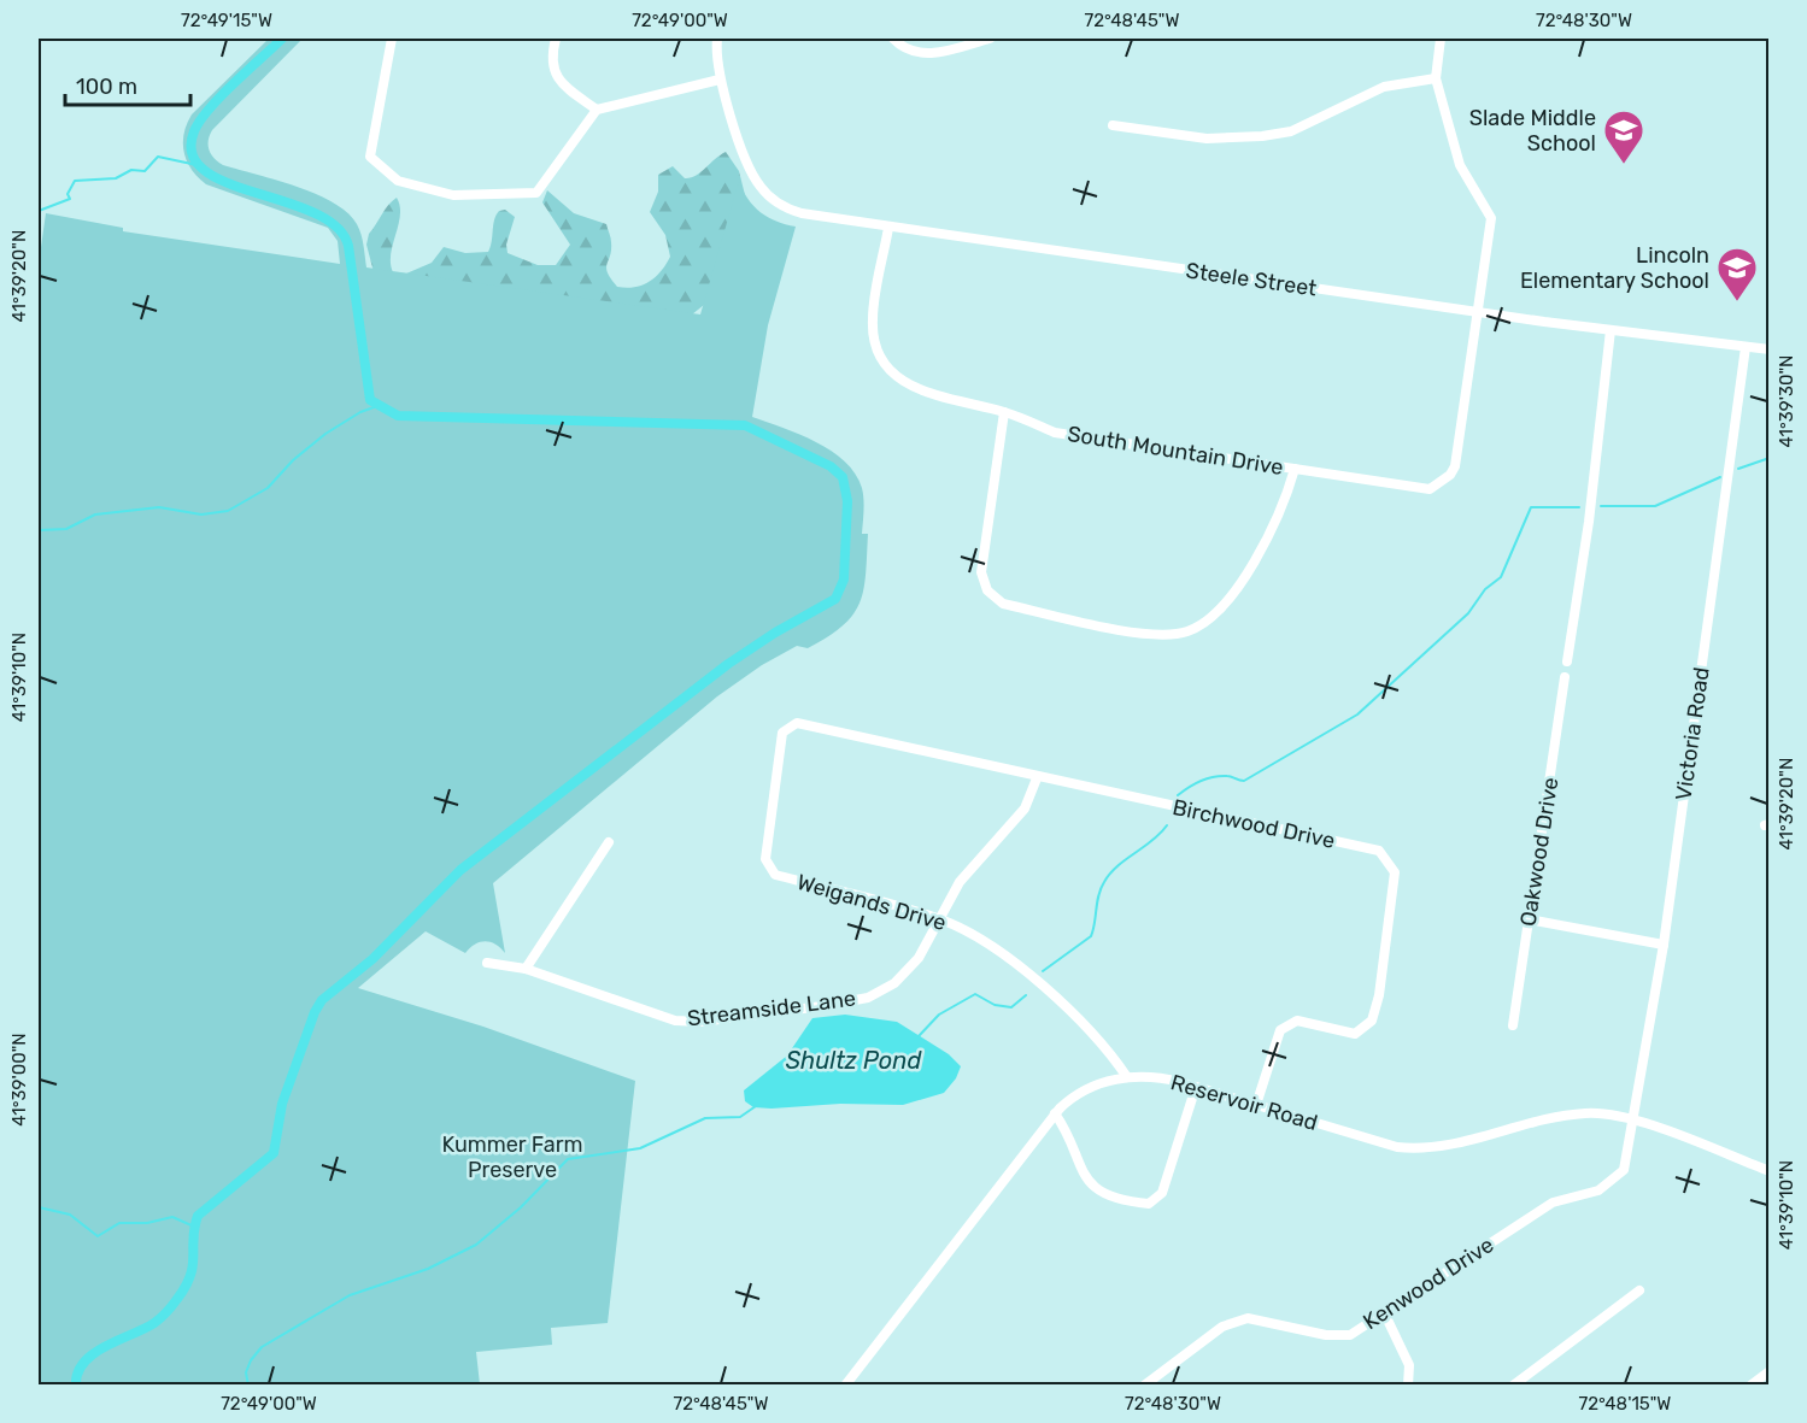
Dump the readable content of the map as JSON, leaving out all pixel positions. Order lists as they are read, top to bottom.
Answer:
{
  "streets": {
    "street": [
      "Steele Street",
      "South Mountain Drive",
      "Victoria Road",
      "Birchwood Drive",
      "Oakwood Drive",
      "Weigands Drive",
      "Streamside Lane",
      "Reservoir Road",
      "Kenwood Drive"
    ]
  },
  "crossings": [
    ["Steele Street", "South Mountain Drive"],
    ["Steele Street", "Victoria Road"],
    ["Victoria Road", "Reservoir Road"],
    ["Victoria Road", "Kenwood Drive"],
    ["Birchwood Drive", "Weigands Drive"],
    ["Birchwood Drive", "Streamside Lane"],
    ["Birchwood Drive", "Reservoir Road"],
    ["Weigands Drive", "Streamside Lane"],
    ["Weigands Drive", "Reservoir Road"],
    ["Reservoir Road", "Kenwood Drive"]
  ],
  "water": ["Shultz Pond"],
  "parks": ["Kummer Farm Preserve"],
  "places": {
    "school or university": ["Slade Middle School", "Lincoln Elementary School"]
  },
  "scale_bar": "100 m",
  "coordinates": [
    "72°49'15\"W",
    "72°49'00\"W",
    "72°48'45\"W",
    "72°48'30\"W",
    "41°39'20\"N",
    "41°39'30\"N",
    "41°39'10\"N",
    "41°39'00\"N",
    "72°48'15\"W"
  ]
}
